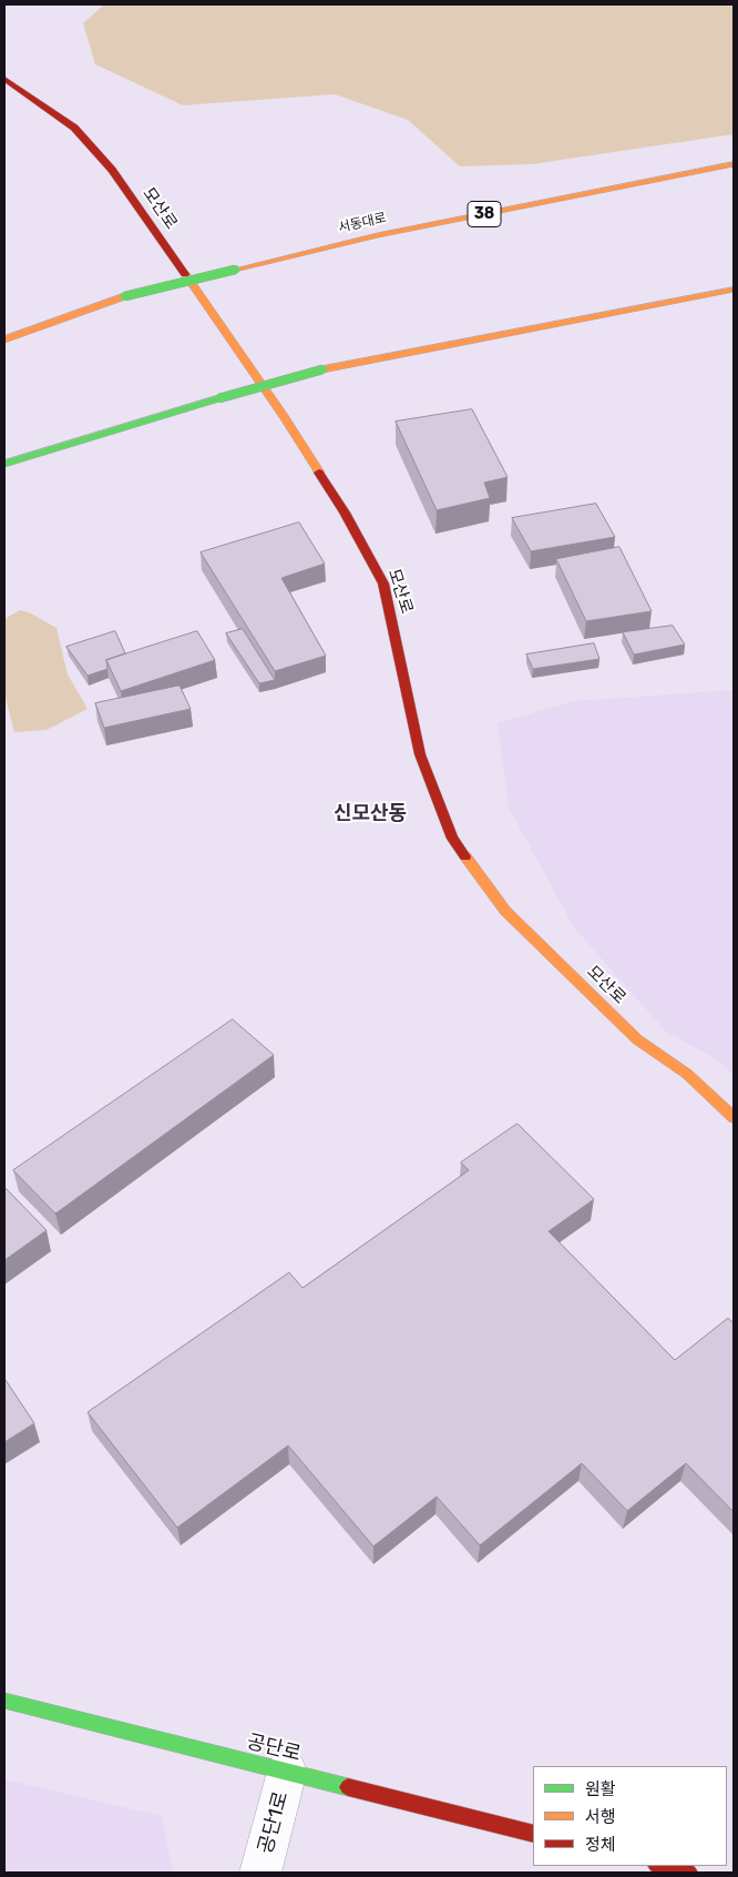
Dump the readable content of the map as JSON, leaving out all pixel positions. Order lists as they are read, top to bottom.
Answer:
{
  "streets": {
    "main road": [
      "모산로",
      "38",
      "서동대로",
      "공단로"
    ],
    "street": ["공단1로"]
  },
  "crossings": [
    ["공단로", "공단1로"]
  ],
  "districts": ["신모산동"],
  "legend": ["원활", "서행", "정체"]
}
